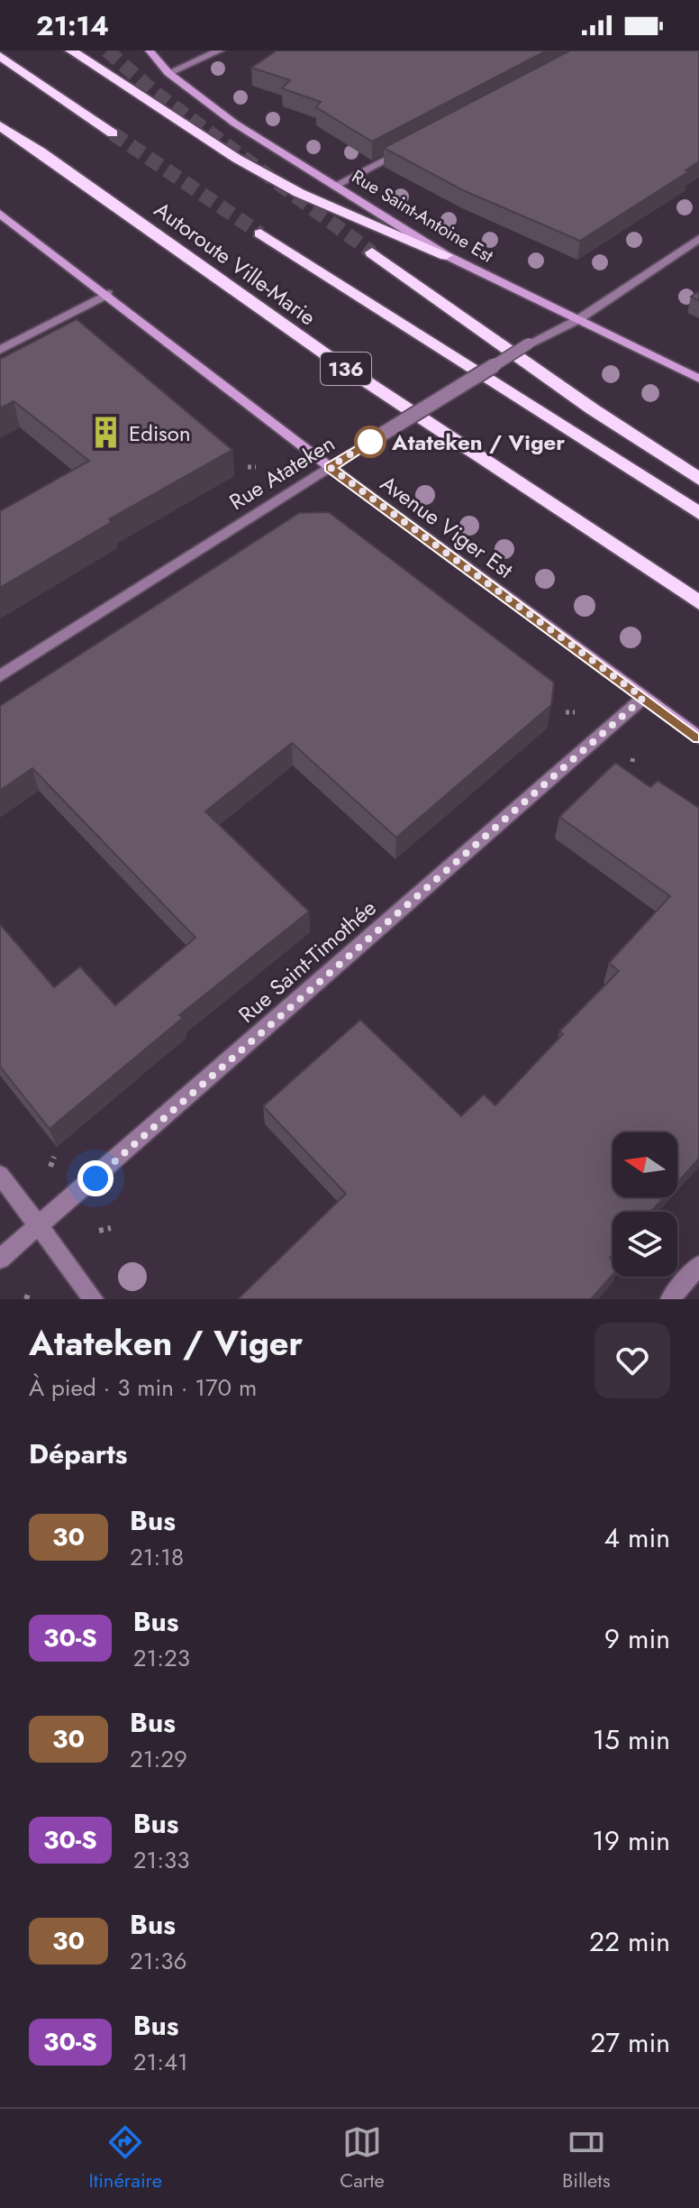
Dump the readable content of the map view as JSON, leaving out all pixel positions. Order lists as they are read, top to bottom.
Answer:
{
  "streets": {
    "highway": ["Autoroute Ville-Marie", "136"],
    "main road": ["Rue Saint-Antoine Est", "Avenue Viger Est"],
    "street": ["Rue Atateken", "Rue Saint-Timothée"]
  },
  "crossings": [
    ["Rue Saint-Antoine Est", "Rue Atateken"],
    ["Rue Atateken", "Avenue Viger Est"],
    ["Avenue Viger Est", "Rue Saint-Timothée"]
  ],
  "places": {
    "building": ["Edison"],
    "other": ["Atateken / Viger"]
  },
  "lines": ["bus line 30"],
  "north": "left",
  "page": {
    "status": "21:14",
    "heading": [
      ["Atateken / Viger", "À pied · 3 min · 170 m"],
      "Départs"
    ],
    "list": [
      {
        "mark": "30",
        "name": "Bus",
        "note": "21:18",
        "value": "4 min"
      },
      {
        "mark": "30-S",
        "name": "Bus",
        "note": "21:23",
        "value": "9 min"
      },
      {
        "mark": "30",
        "name": "Bus",
        "note": "21:29",
        "value": "15 min"
      },
      {
        "mark": "30-S",
        "name": "Bus",
        "note": "21:33",
        "value": "19 min"
      },
      {
        "mark": "30",
        "name": "Bus",
        "note": "21:36",
        "value": "22 min"
      },
      {
        "mark": "30-S",
        "name": "Bus",
        "note": "21:41",
        "value": "27 min"
      }
    ],
    "tabs": ["Itinéraire", "Carte", "Billets"]
  }
}
